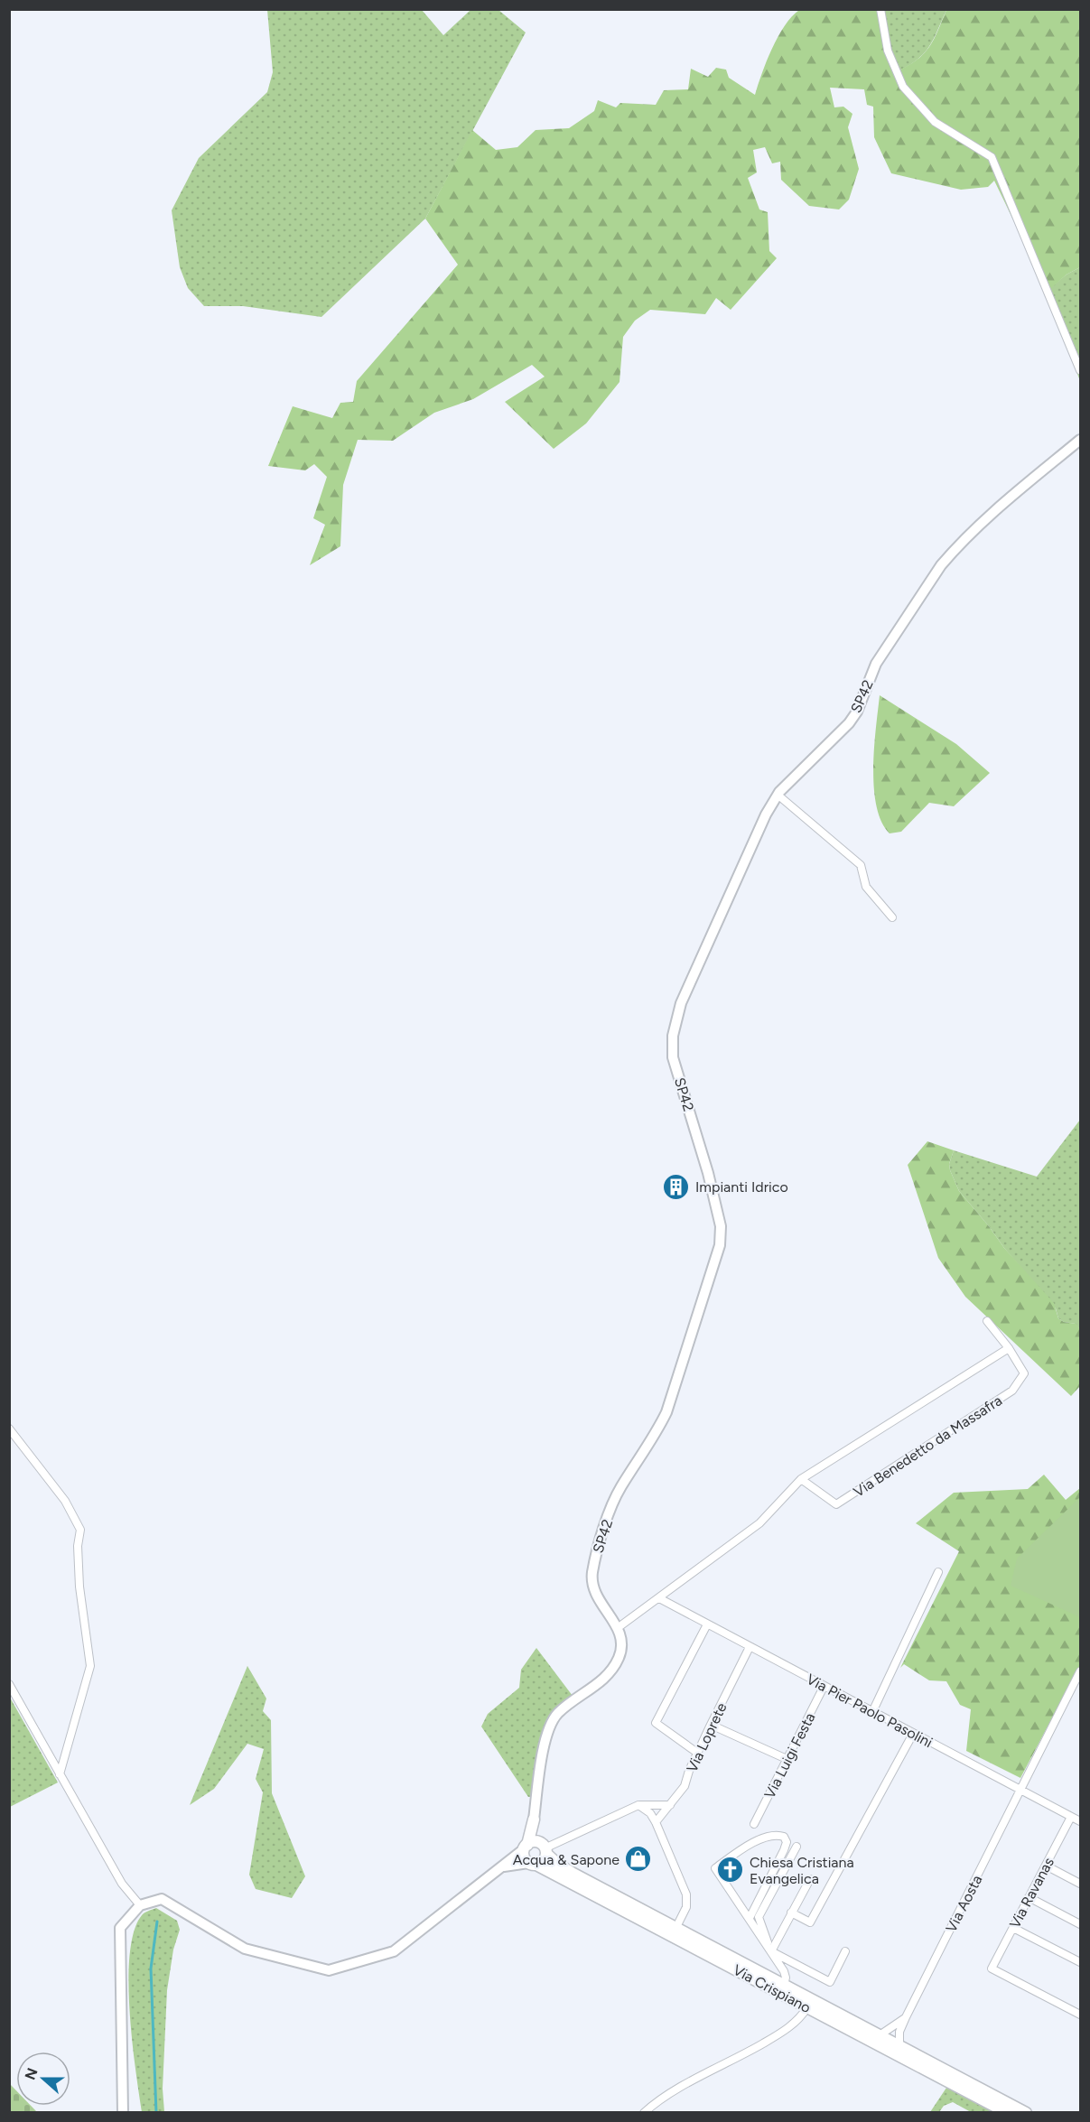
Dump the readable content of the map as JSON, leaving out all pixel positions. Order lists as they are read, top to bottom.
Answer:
{
  "streets": {
    "main road": ["SP42", "Via Crispiano"],
    "street": [
      "Via Benedetto da Massafra",
      "Via Pier Paolo Pasolini",
      "Via Loprete",
      "Via Luigi Festa",
      "Via Ravanas",
      "Via Aosta"
    ]
  },
  "crossings": [
    ["Via Pier Paolo Pasolini", "Via Loprete"],
    ["Via Pier Paolo Pasolini", "Via Luigi Festa"],
    ["Via Pier Paolo Pasolini", "Via Ravanas"],
    ["Via Pier Paolo Pasolini", "Via Aosta"],
    ["Via Aosta", "Via Crispiano"]
  ],
  "places": {
    "building": ["Impianti Idrico"],
    "shop": ["Acqua & Sapone"],
    "church": ["Chiesa Cristiana Evangelica"]
  },
  "north": "left"
}
